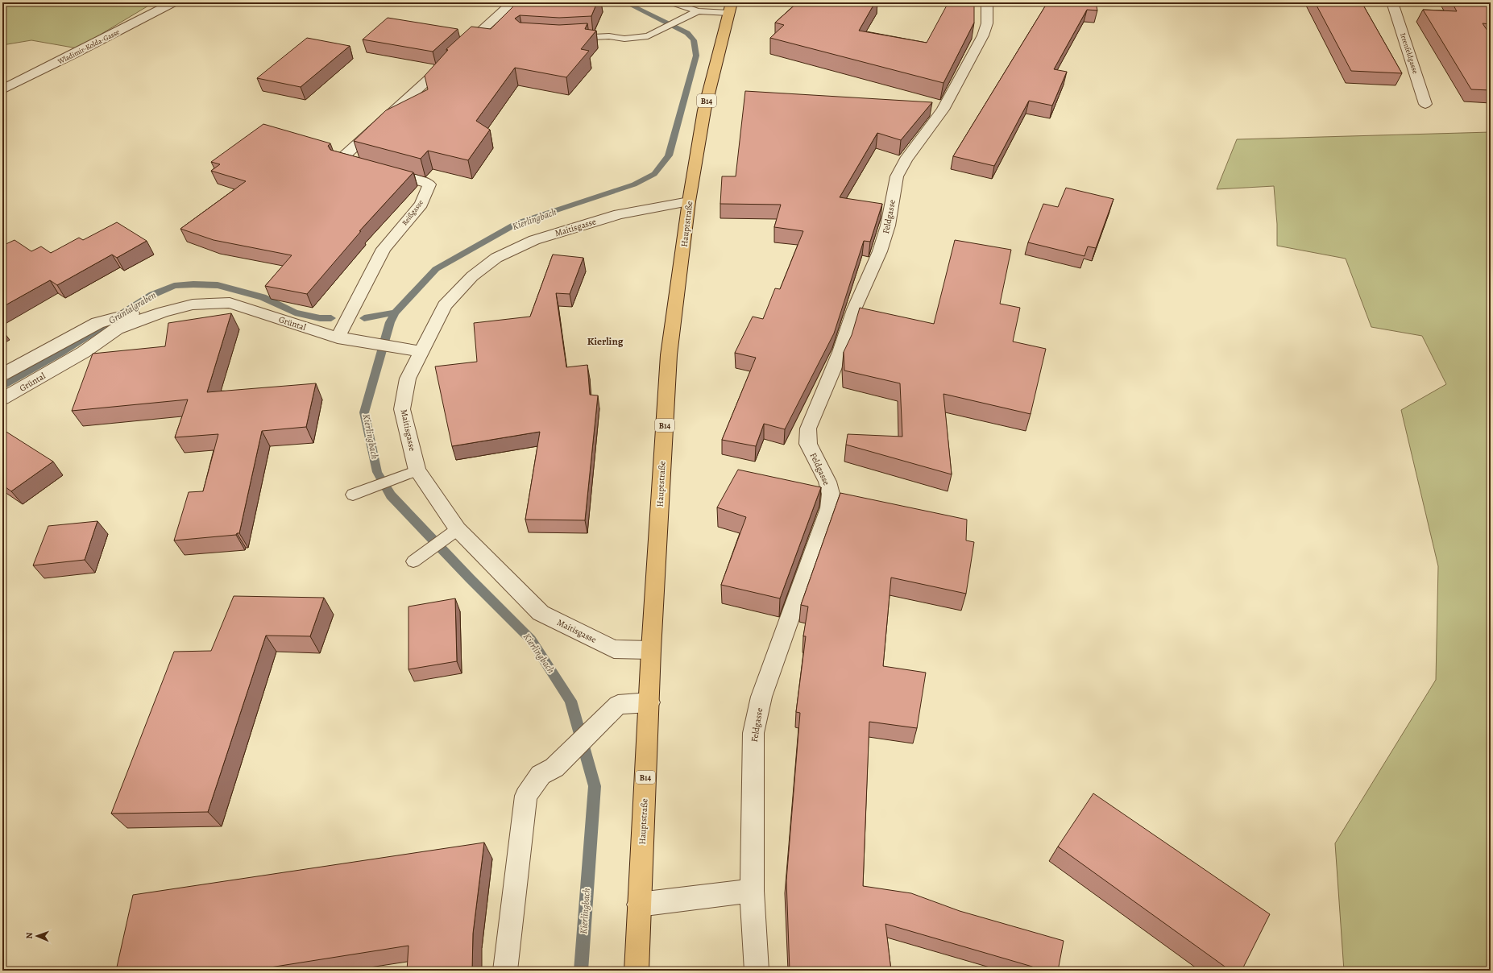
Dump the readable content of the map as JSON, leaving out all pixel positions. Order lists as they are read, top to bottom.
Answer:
{
  "streets": {
    "main road": ["B14", "Hauptstraße"],
    "street": [
      "Wladimir-Kolda-Gasse",
      "Irrenfeldgasse",
      "Reißgasse",
      "Feldgasse",
      "Maitisgasse",
      "Grüntal"
    ]
  },
  "crossings": [
    ["Reißgasse", "Grüntal"],
    ["Hauptstraße", "Maitisgasse"],
    ["Maitisgasse", "Grüntal"]
  ],
  "districts": ["Kierling"],
  "water": ["Kierlingbach", "Grüntalgraben"],
  "north": "left"
}
